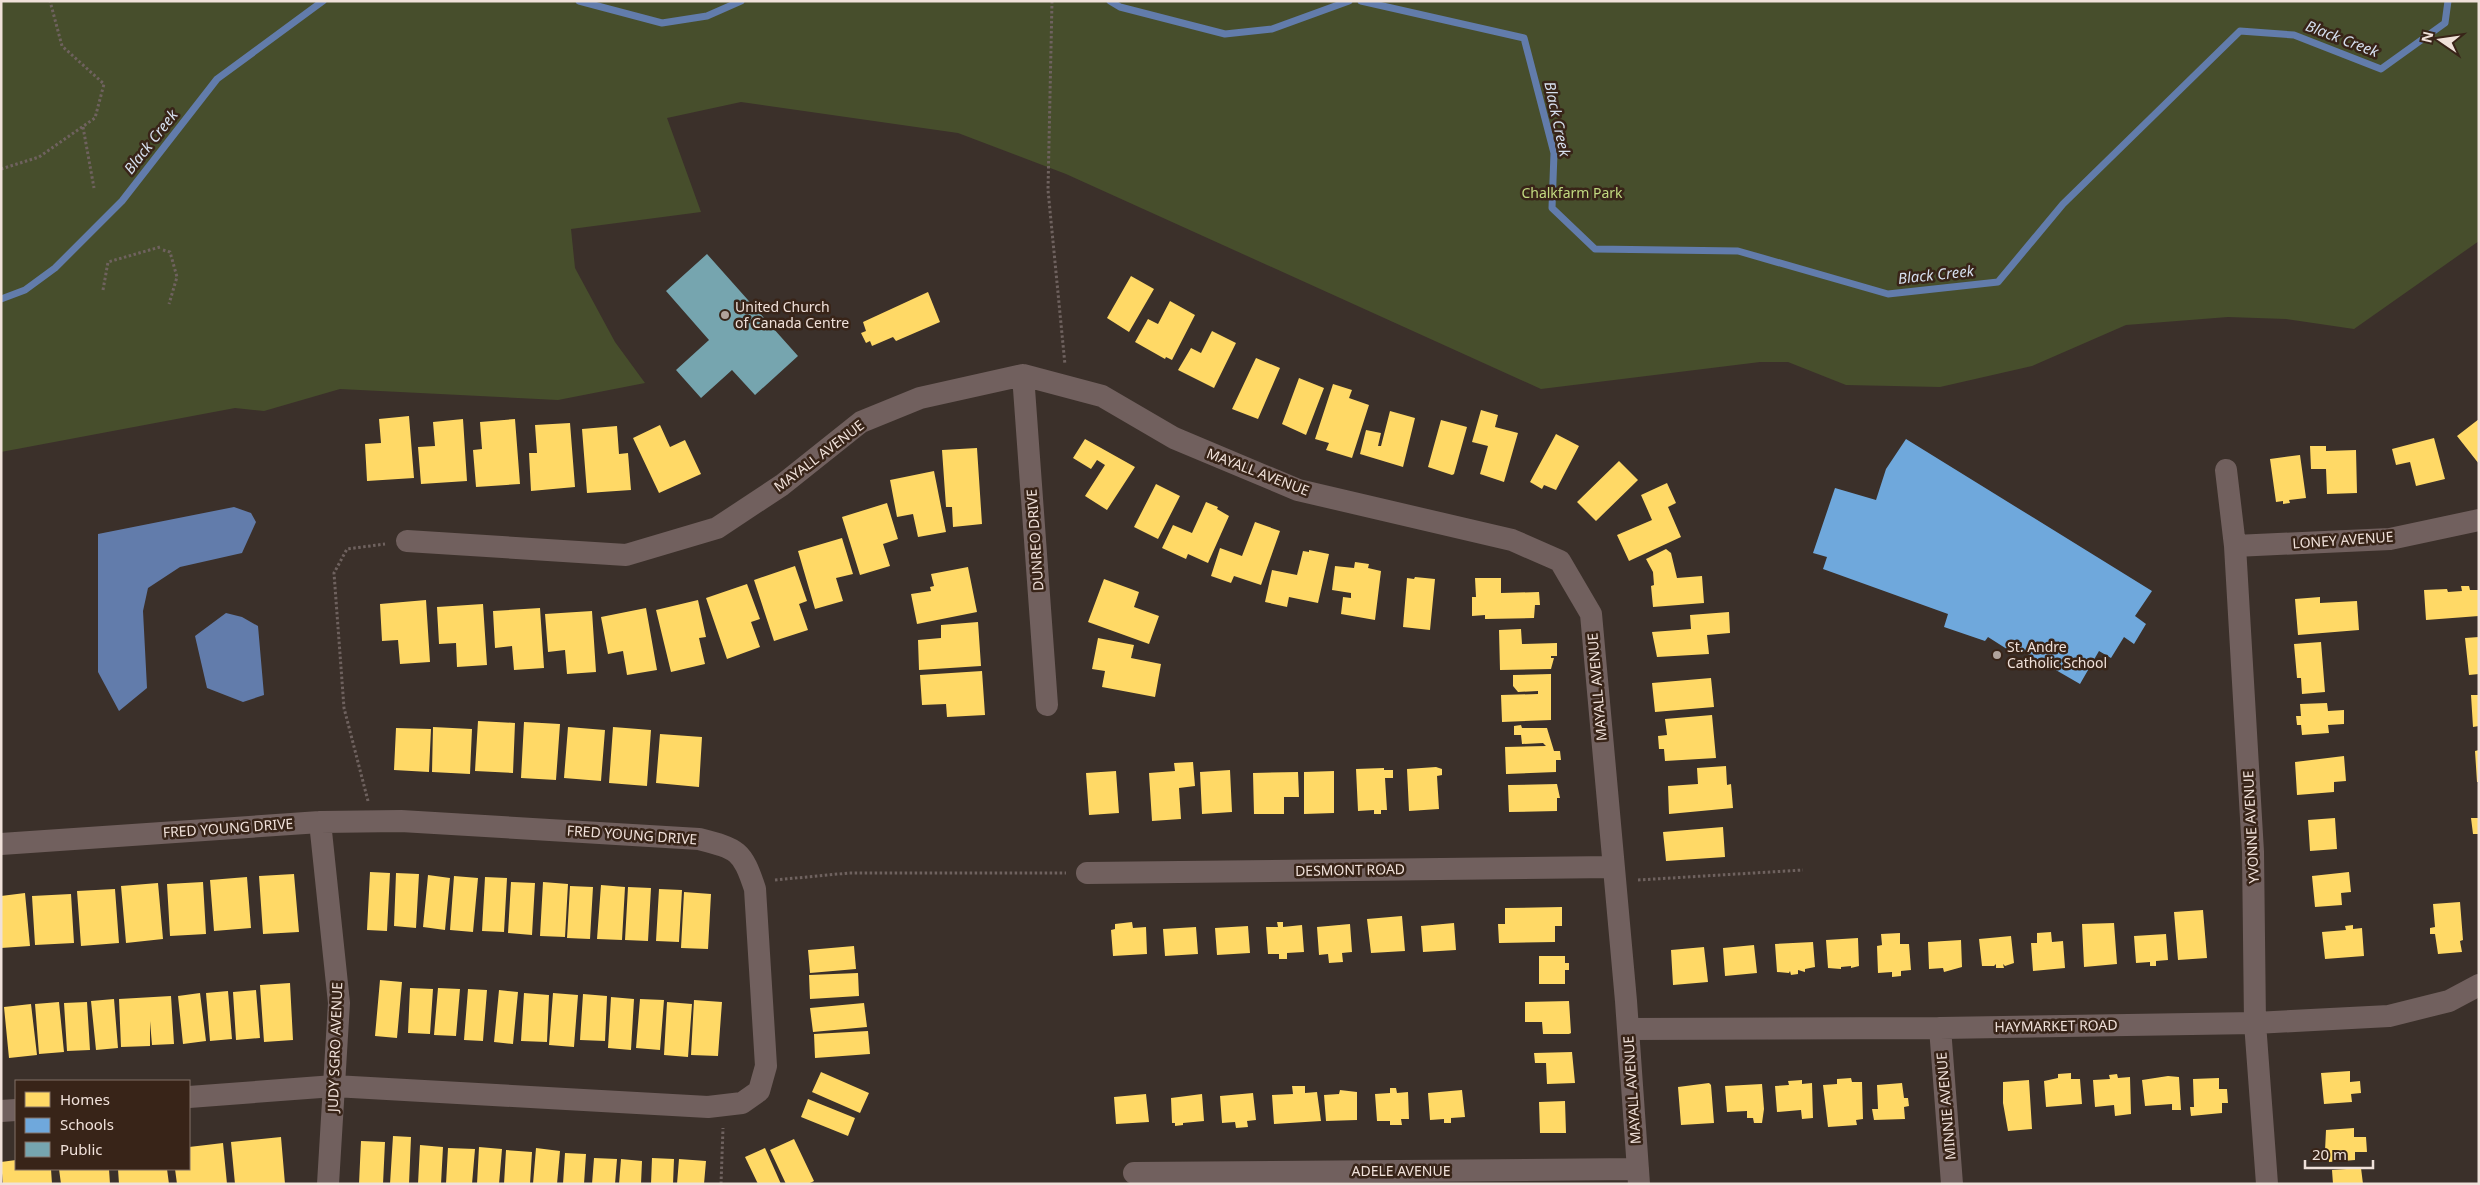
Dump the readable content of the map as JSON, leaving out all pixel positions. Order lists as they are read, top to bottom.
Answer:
{
  "streets": {
    "street": [
      "MAYALL AVENUE",
      "DUNREO DRIVE",
      "LONEY AVENUE",
      "YVONNE AVENUE",
      "FRED YOUNG DRIVE",
      "DESMONT ROAD",
      "HAYMARKET ROAD",
      "JUDY SGRO AVENUE",
      "MINNIE AVENUE",
      "ADELE AVENUE"
    ]
  },
  "crossings": [
    ["MAYALL AVENUE", "DUNREO DRIVE"],
    ["MAYALL AVENUE", "DESMONT ROAD"],
    ["MAYALL AVENUE", "HAYMARKET ROAD"],
    ["MAYALL AVENUE", "ADELE AVENUE"],
    ["LONEY AVENUE", "YVONNE AVENUE"],
    ["YVONNE AVENUE", "HAYMARKET ROAD"],
    ["FRED YOUNG DRIVE", "JUDY SGRO AVENUE"],
    ["HAYMARKET ROAD", "MINNIE AVENUE"]
  ],
  "water": ["Black Creek"],
  "parks": ["Chalkfarm Park"],
  "places": ["United Church of Canada Centre", "St. Andre Catholic School"],
  "legend": ["Homes", "Schools", "Public"],
  "scale_bar": "20 m",
  "north": "left"
}
